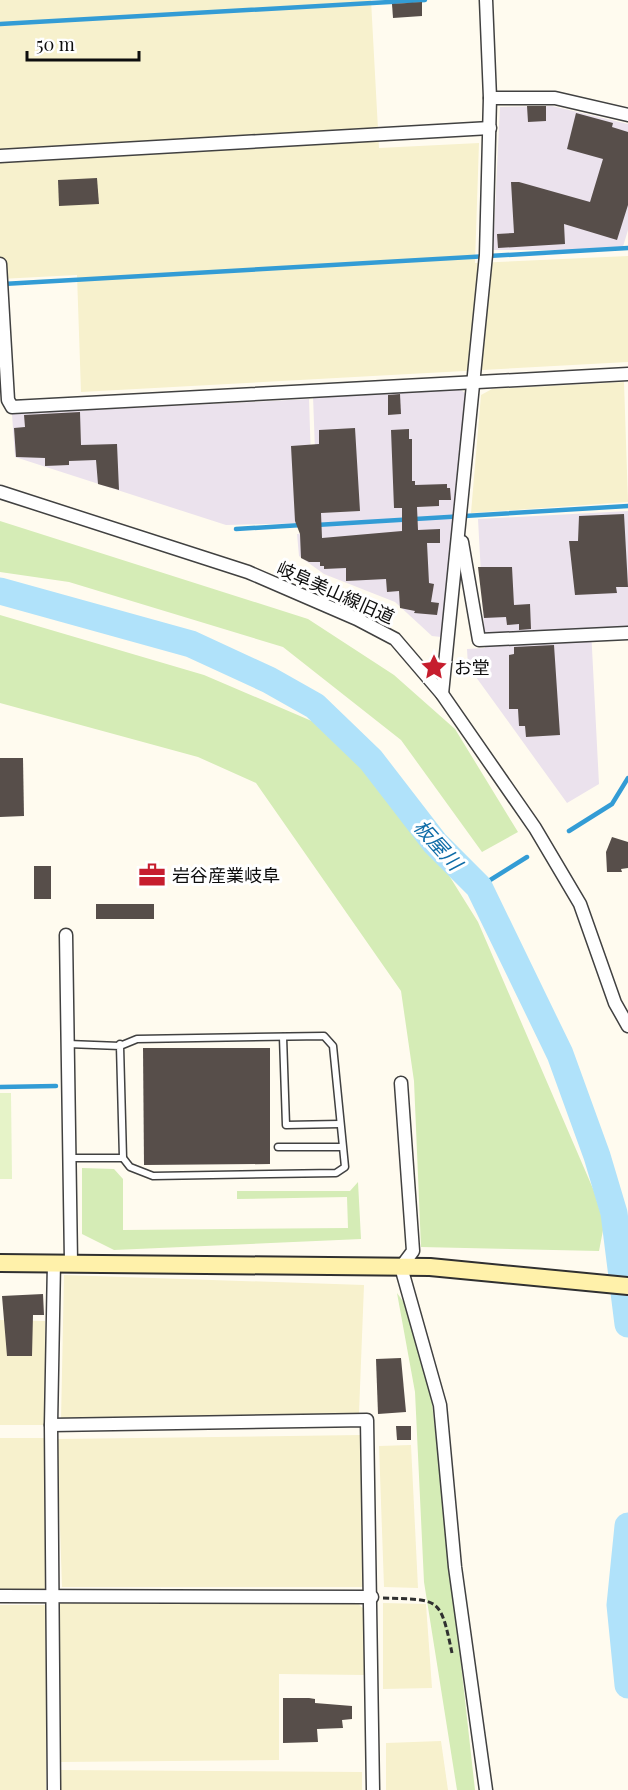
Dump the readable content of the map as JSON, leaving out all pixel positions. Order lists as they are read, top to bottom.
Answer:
{
  "streets": {
    "street": ["岐阜美山線旧道"]
  },
  "water": ["板屋川"],
  "places": {
    "place": ["お堂"],
    "office": ["岩谷産業岐阜"]
  },
  "scale_bar": "50 m"
}
